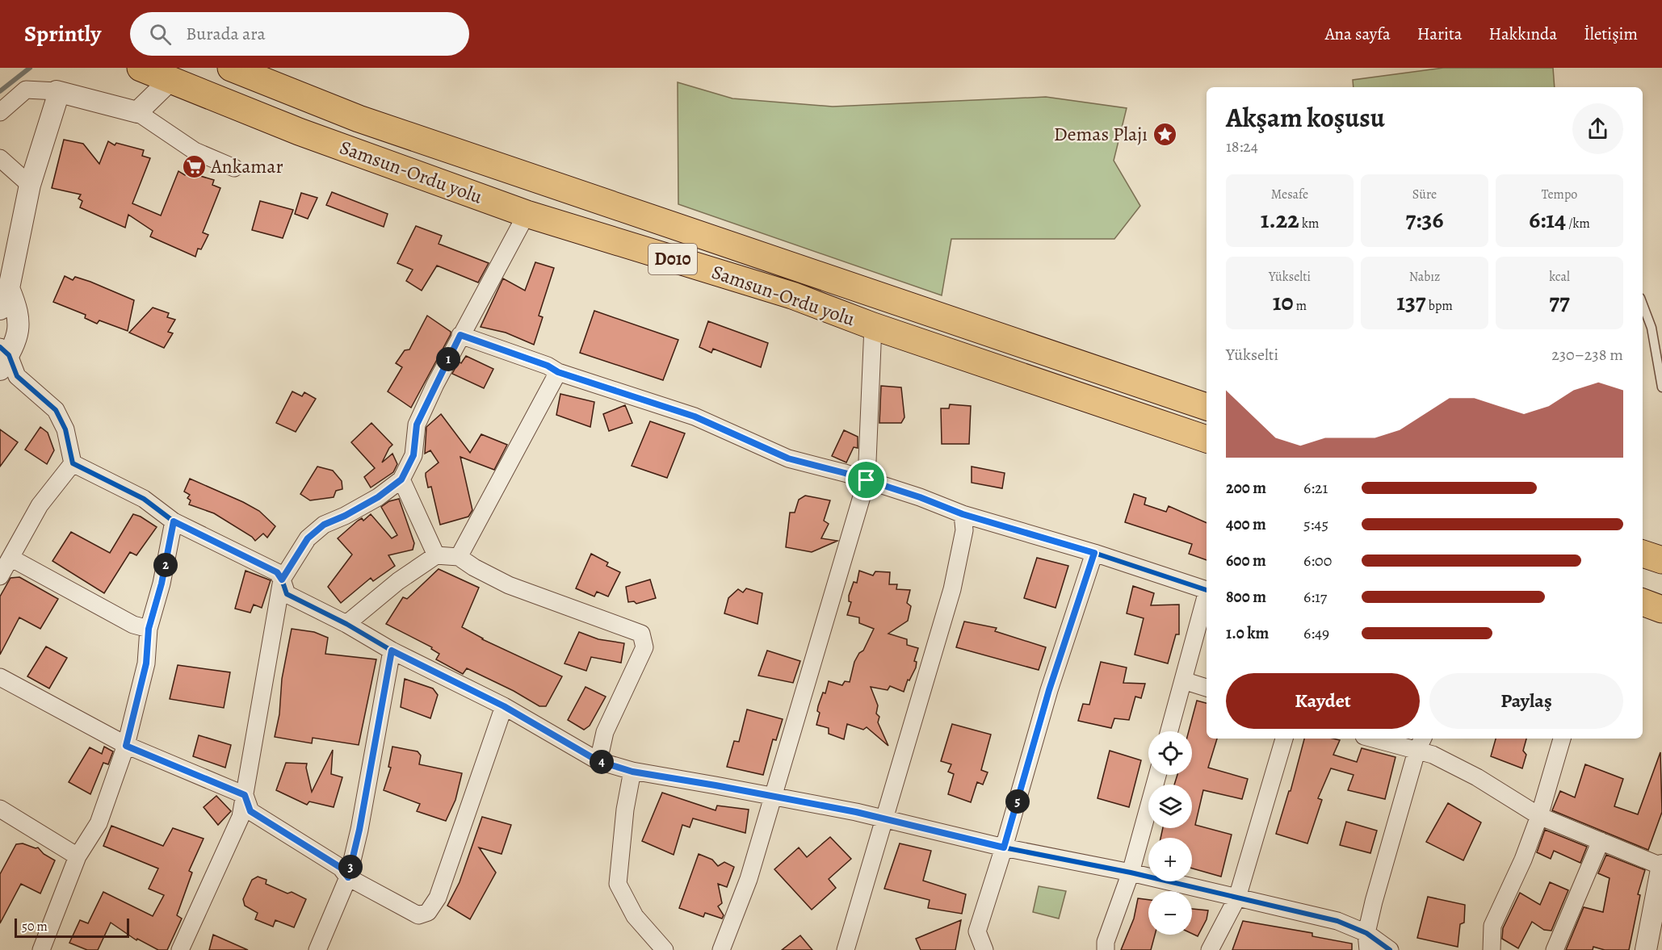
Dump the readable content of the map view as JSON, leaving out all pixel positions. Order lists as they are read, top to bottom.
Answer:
{
  "streets": {
    "highway": ["Samsun-Ordu yolu", "D010"]
  },
  "places": {
    "place": ["Demas Plajı"],
    "supermarket": ["Ankamar"]
  },
  "scale_bar": "50 m",
  "page": {
    "header": "Sprintly",
    "search": "Burada ara",
    "nav": [
      "Ana sayfa",
      "Harita",
      "Hakkında",
      "İletişim"
    ],
    "heading": ["Akşam koşusu", "18:24"],
    "stats": [
      ["Mesafe", "1.22 km"],
      ["Süre", "7:36"],
      ["Tempo", "6:14 /km"],
      ["Yükselti", "10 m"],
      ["Nabız", "137 bpm"],
      ["kcal", "77"]
    ],
    "chart": ["Yükselti", "230–238 m"],
    "pins": [
      "1",
      "2",
      "4",
      "5",
      "3"
    ],
    "list": [
      {
        "name": "200 m",
        "note": "6:21"
      },
      {
        "name": "400 m",
        "note": "5:45"
      },
      {
        "name": "600 m",
        "note": "6:00"
      },
      {
        "name": "800 m",
        "note": "6:17"
      },
      {
        "name": "1.0 km",
        "note": "6:49"
      }
    ],
    "buttons": ["Kaydet", "Paylaş"],
    "map_buttons": ["+", "−"],
    "scale": "50 m"
  }
}
